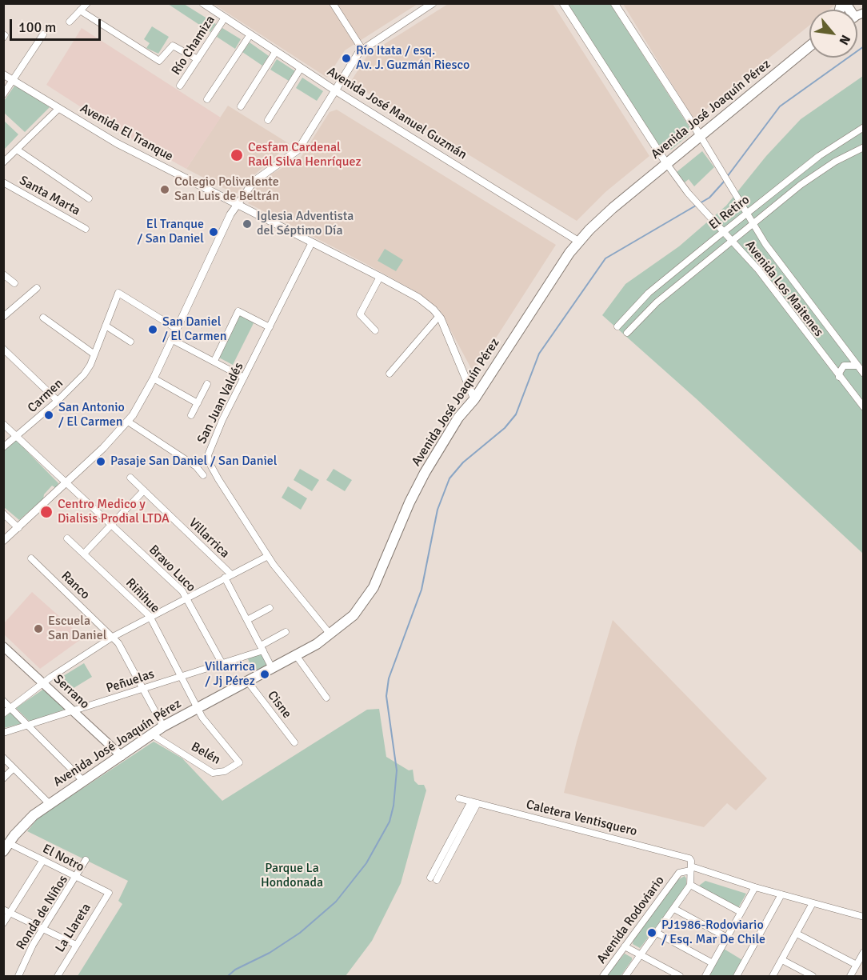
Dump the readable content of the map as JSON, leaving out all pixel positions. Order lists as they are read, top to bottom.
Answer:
{
  "streets": {
    "main road": ["Avenida José Joaquín Pérez", "Serrano"],
    "street": [
      "Río Chamiza",
      "Avenida José Manuel Guzmán",
      "Avenida El Tranque",
      "Santa Marta",
      "El Retiro",
      "Avenida Los Maitenes",
      "Carmen",
      "San Juan Valdés",
      "Villarrica",
      "Bravo Luco",
      "Ranco",
      "Riñihue",
      "Peñuelas",
      "Cisne",
      "Belén",
      "Caletera Ventisquero",
      "El Notro",
      "Ronda de Niños",
      "Avenida Rodoviario",
      "La Llareta"
    ]
  },
  "crossings": [
    ["Río Chamiza", "Avenida José Manuel Guzmán"],
    ["Avenida José Joaquín Pérez", "Avenida José Manuel Guzmán"],
    ["Avenida José Joaquín Pérez", "Avenida El Tranque"],
    ["Avenida José Joaquín Pérez", "Avenida Los Maitenes"],
    ["Avenida José Joaquín Pérez", "San Juan Valdés"],
    ["Avenida José Joaquín Pérez", "Villarrica"],
    ["Avenida José Joaquín Pérez", "Ranco"],
    ["Avenida José Joaquín Pérez", "Riñihue"],
    ["Avenida José Joaquín Pérez", "Serrano"],
    ["Avenida José Joaquín Pérez", "Cisne"],
    ["Avenida José Joaquín Pérez", "Belén"],
    ["Avenida José Joaquín Pérez", "El Notro"],
    ["Avenida El Tranque", "San Juan Valdés"],
    ["El Retiro", "Avenida Los Maitenes"],
    ["Carmen", "Bravo Luco"],
    ["Villarrica", "Peñuelas"],
    ["Bravo Luco", "Peñuelas"],
    ["Ranco", "Peñuelas"],
    ["Riñihue", "Peñuelas"],
    ["Riñihue", "Belén"],
    ["Peñuelas", "Serrano"],
    ["Caletera Ventisquero", "Avenida Rodoviario"],
    ["El Notro", "Ronda de Niños"],
    ["El Notro", "La Llareta"]
  ],
  "parks": ["Parque La Hondonada"],
  "places": [
    "Río Itata / esq. Av. J. Guzmán Riesco",
    "Cesfam Cardenal Raúl Silva Henríquez",
    "Colegio Polivalente San Luis de Beltrán",
    "Iglesia Adventista del Séptimo Día",
    "El Tranque / San Daniel",
    "San Daniel / El Carmen",
    "San Antonio / El Carmen",
    "Pasaje San Daniel / San Daniel",
    "Centro Medico y Dialisis Prodial LTDA",
    "Escuela San Daniel",
    "Villarrica / Jj Pérez",
    "PJ1986-Rodoviario / Esq. Mar De Chile"
  ],
  "scale_bar": "100 m",
  "north": "bottom right"
}
